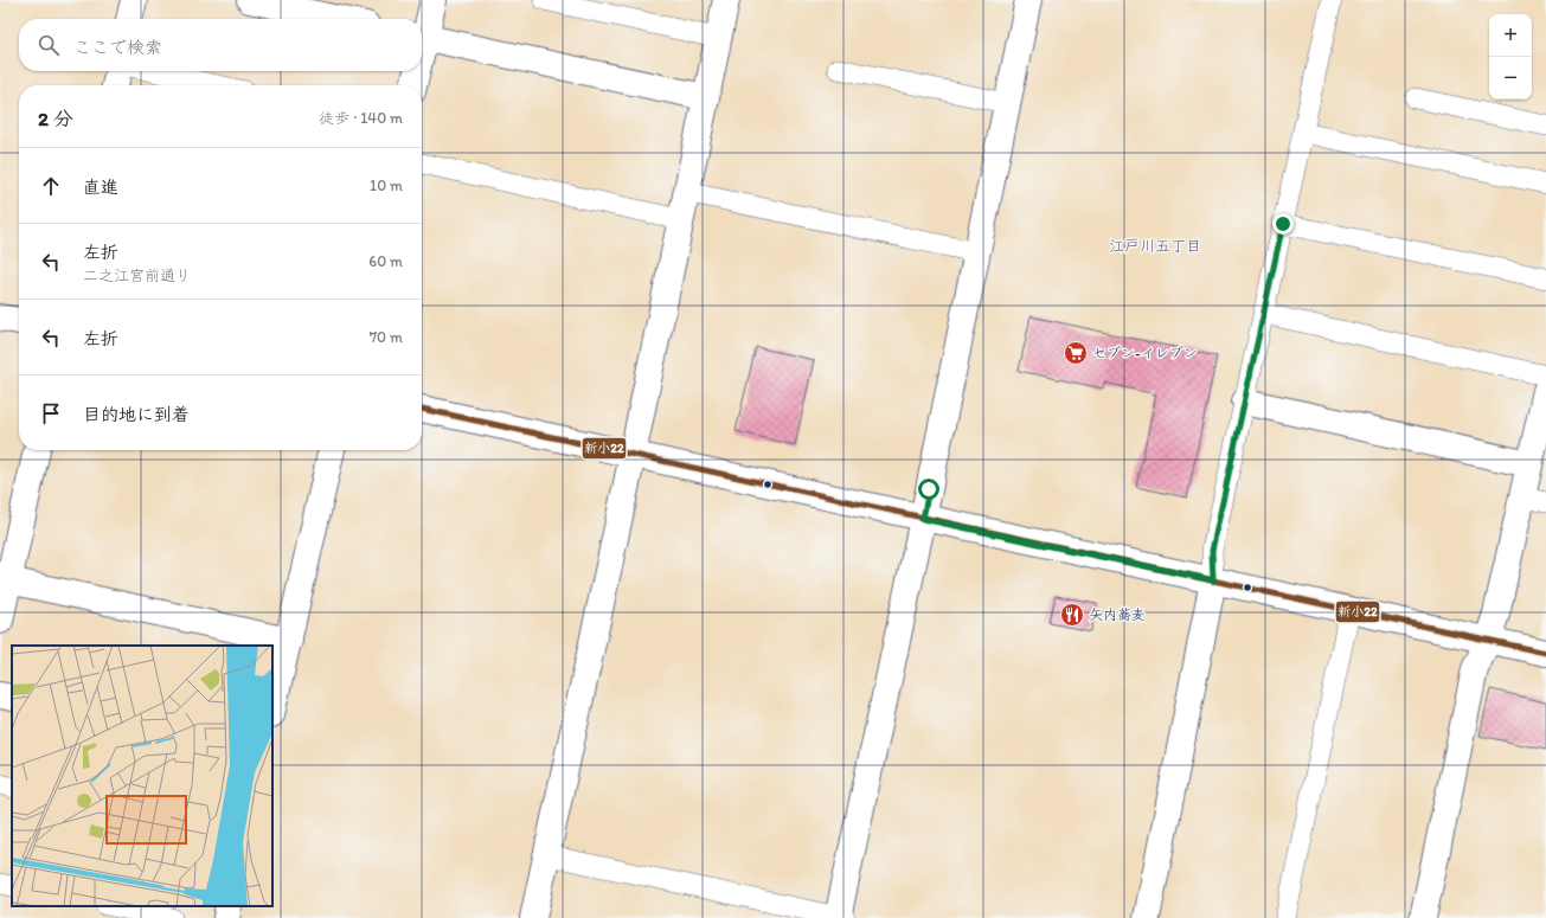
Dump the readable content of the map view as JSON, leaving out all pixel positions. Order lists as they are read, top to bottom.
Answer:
{
  "districts": ["江戸川五丁目"],
  "places": {
    "supermarket": ["セブン-イレブン"],
    "restaurant": ["矢内蕎麦"]
  },
  "lines": ["transit line 新小22"],
  "page": {
    "map_buttons": ["+", "−"],
    "search": "ここで検索",
    "heading": ["2 分", "徒歩 · 140 m"],
    "list": [
      ["直進", "10 m"],
      ["左折", "二之江宮前通り", "60 m"],
      ["左折", "70 m"],
      "目的地に到着"
    ]
  }
}
